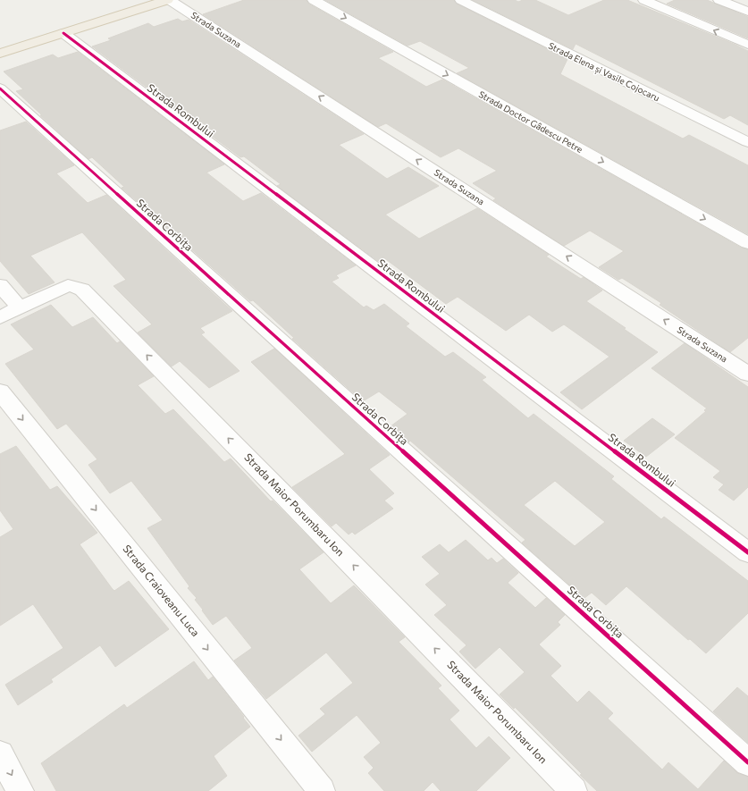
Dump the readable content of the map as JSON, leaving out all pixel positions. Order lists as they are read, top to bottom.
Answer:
{
  "streets": {
    "street": [
      "Strada Suzana",
      "Strada Elena și Vasile Cojocaru",
      "Strada Rombului",
      "Strada Doctor Gâdescu Petre",
      "Strada Corbița",
      "Strada Maior Porumbaru Ion",
      "Strada Craioveanu Luca"
    ]
  },
  "one_way": [
    "Strada Suzana",
    "Strada Doctor Gâdescu Petre",
    "Strada Maior Porumbaru Ion",
    "Strada Craioveanu Luca"
  ]
}
